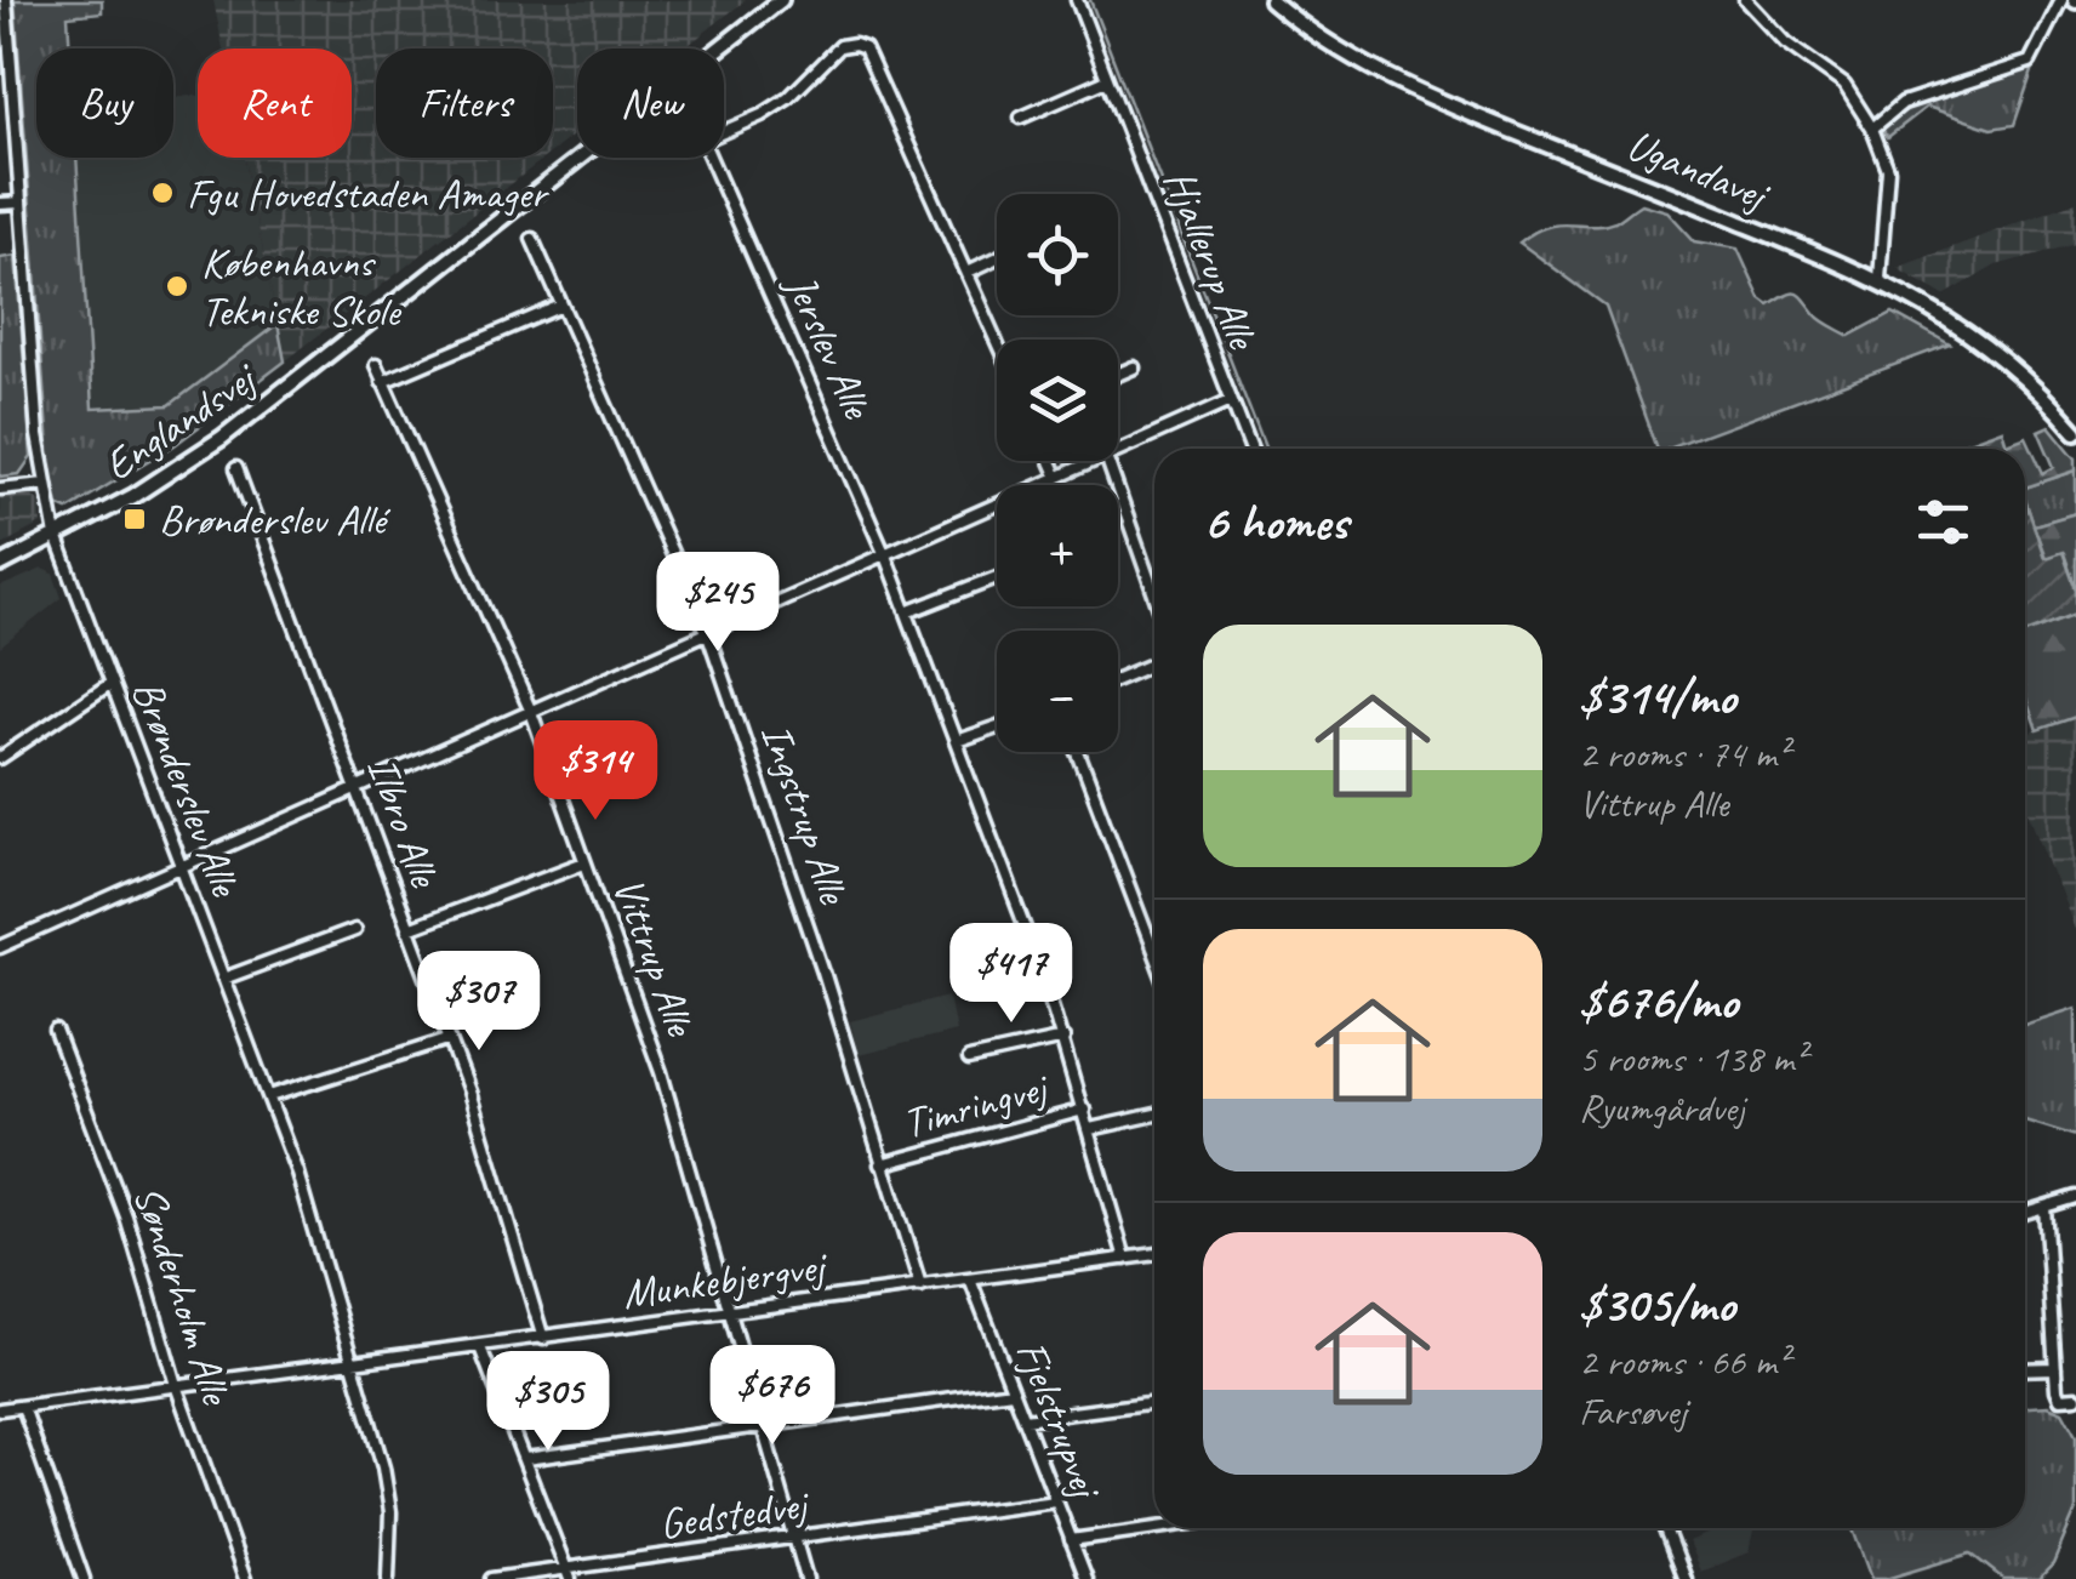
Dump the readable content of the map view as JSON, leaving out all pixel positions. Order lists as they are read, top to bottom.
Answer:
{
  "streets": {
    "main road": ["Ugandavej", "Englandsvej"],
    "street": [
      "Hjallerup Alle",
      "Jerslev Alle",
      "Brønderslev Alle",
      "Ingstrup Alle",
      "Ilbro Alle",
      "Vittrup Alle",
      "Timringvej",
      "Munkebjergvej",
      "Sønderholm Alle",
      "Fjelstrupvej",
      "Gedstedvej"
    ]
  },
  "crossings": [
    ["Jerslev Alle", "Timringvej"],
    ["Jerslev Alle", "Munkebjergvej"],
    ["Englandsvej", "Brønderslev Alle"],
    ["Brønderslev Alle", "Munkebjergvej"],
    ["Ingstrup Alle", "Timringvej"],
    ["Ingstrup Alle", "Munkebjergvej"],
    ["Ilbro Alle", "Munkebjergvej"],
    ["Vittrup Alle", "Munkebjergvej"],
    ["Vittrup Alle", "Gedstedvej"],
    ["Munkebjergvej", "Sønderholm Alle"],
    ["Munkebjergvej", "Fjelstrupvej"],
    ["Fjelstrupvej", "Gedstedvej"]
  ],
  "places": {
    "other": ["Fgu Hovedstaden Amager", "Københavns Tekniske Skole"],
    "transit": ["Brønderslev Allé"]
  },
  "page": {
    "chip": [
      "Buy",
      "Rent",
      "Filters",
      "New"
    ],
    "map_buttons": ["+", "−"],
    "heading": "6 homes",
    "price": [
      "$245",
      "$314",
      "$417",
      "$307",
      "$676",
      "$305"
    ],
    "list": [
      {
        "name": "$314/mo",
        "note": "2 rooms · 74 m² · Vittrup Alle"
      },
      {
        "name": "$676/mo",
        "note": "5 rooms · 138 m² · Ryumgårdvej"
      },
      {
        "name": "$305/mo",
        "note": "2 rooms · 66 m² · Farsøvej"
      }
    ]
  }
}
